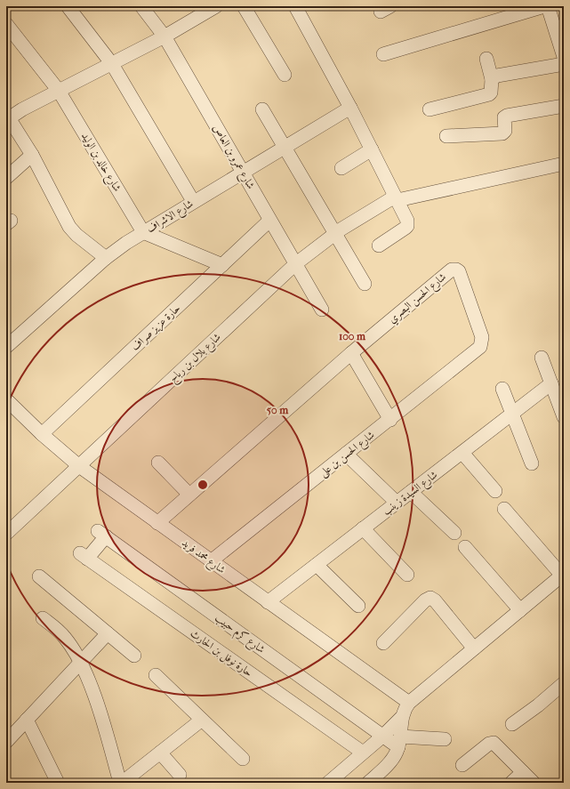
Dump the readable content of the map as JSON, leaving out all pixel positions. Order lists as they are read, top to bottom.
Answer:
{
  "streets": {
    "street": [
      "شارع عمرو بن العاص",
      "شارع خالد بن الوليد",
      "شارع الاشراف",
      "شارع الحسن البصري",
      "حارة عزيز صراف",
      "شارع بلال بن رباح",
      "شارع الحسن بن على",
      "شارع السيدة زينب",
      "شارع محمد فريد",
      "شارع كرم حبيب",
      "حارة نوفل بن الحارث"
    ]
  },
  "crossings": [
    ["شارع عمرو بن العاص", "شارع الاشراف"],
    ["شارع عمرو بن العاص", "حارة عزيز صراف"],
    ["شارع عمرو بن العاص", "شارع بلال بن رباح"],
    ["شارع خالد بن الوليد", "شارع الاشراف"],
    ["شارع الحسن البصري", "شارع الحسن بن على"],
    ["شارع الحسن البصري", "شارع محمد فريد"],
    ["حارة عزيز صراف", "شارع محمد فريد"],
    ["شارع بلال بن رباح", "شارع محمد فريد"],
    ["شارع الحسن بن على", "شارع محمد فريد"],
    ["شارع السيدة زينب", "شارع محمد فريد"],
    ["شارع كرم حبيب", "حارة نوفل بن الحارث"]
  ],
  "rings": ["100 m", "50 m"]
}
